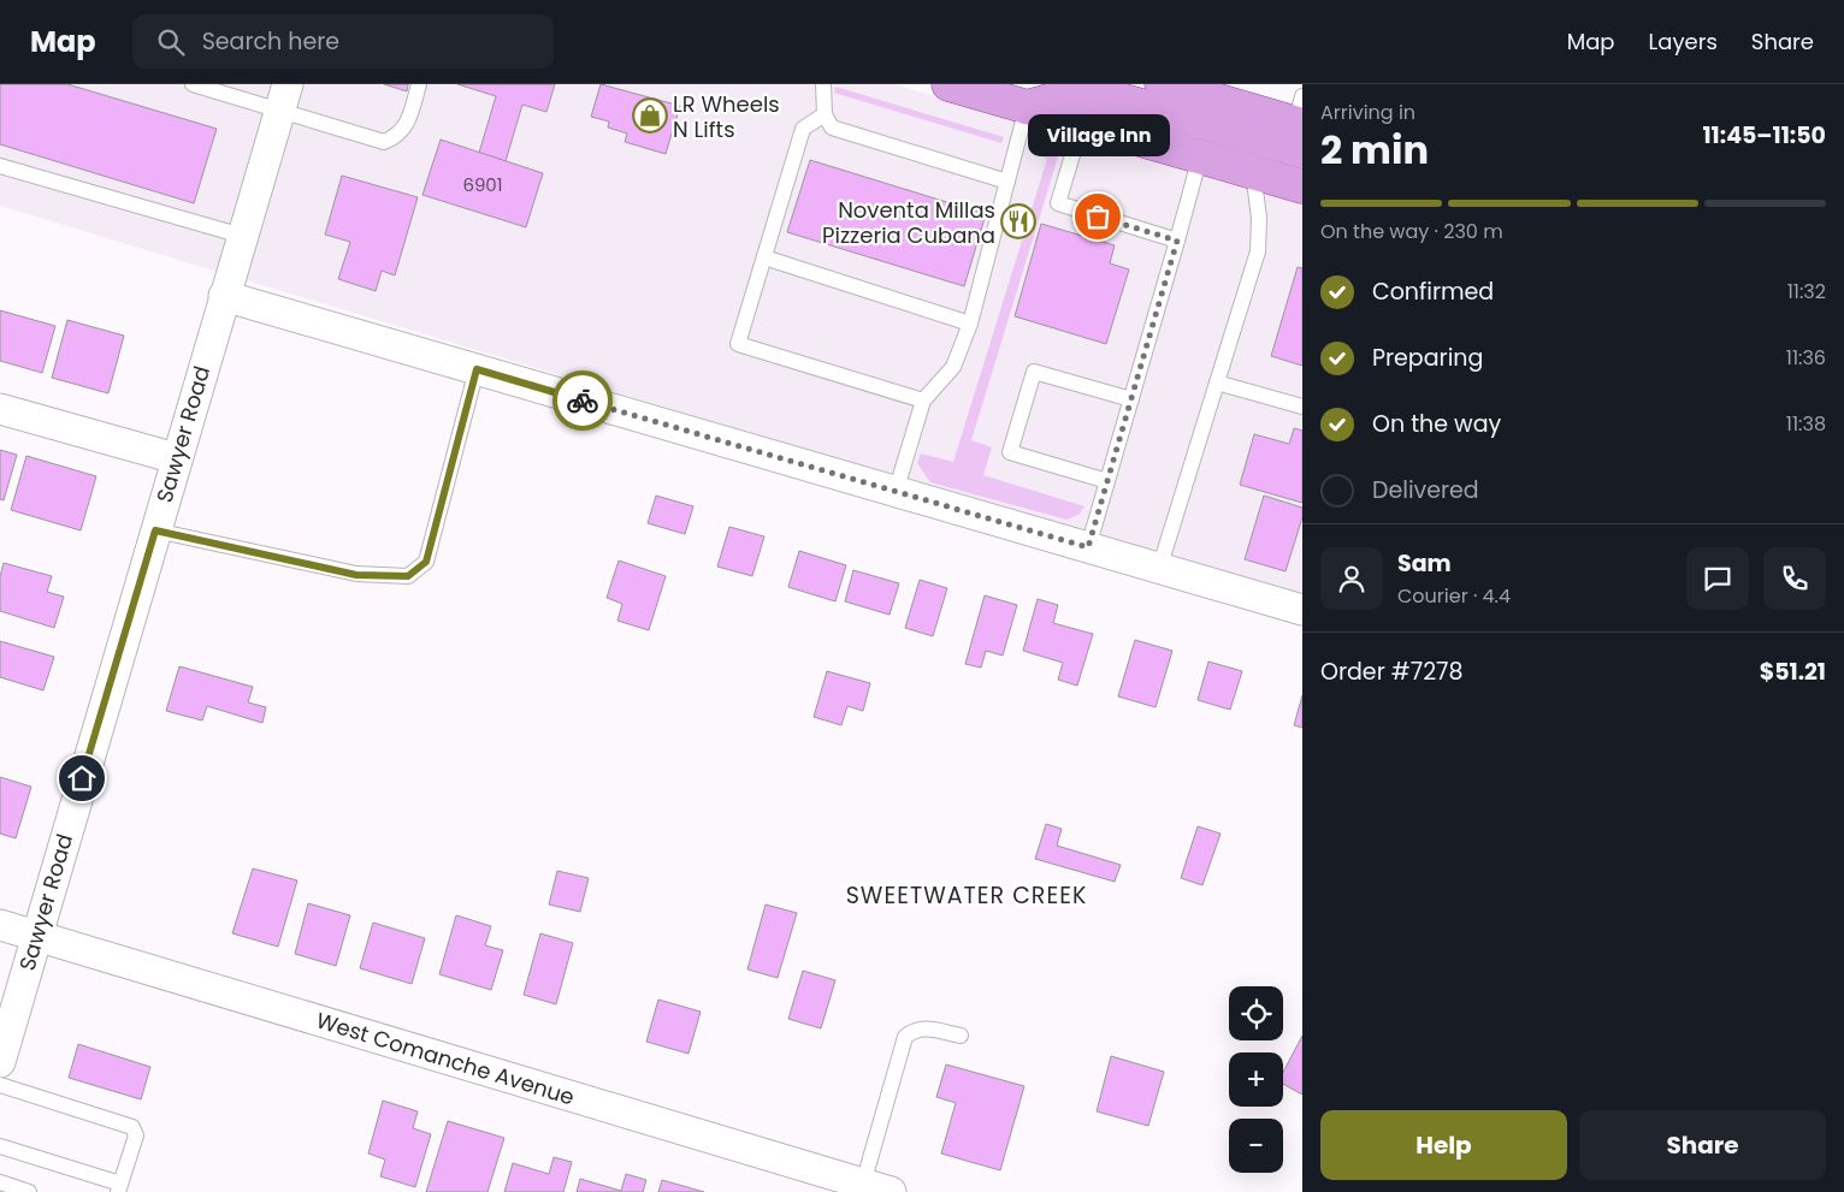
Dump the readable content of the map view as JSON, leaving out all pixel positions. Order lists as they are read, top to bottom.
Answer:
{
  "streets": {
    "street": ["Sawyer Road", "West Comanche Avenue"]
  },
  "crossings": [
    ["Sawyer Road", "West Comanche Avenue"]
  ],
  "districts": ["SWEETWATER CREEK"],
  "places": {
    "shop": ["LR Wheels N Lifts"],
    "other": ["Village Inn"],
    "restaurant": ["Noventa Millas Pizzeria Cubana"]
  },
  "house_numbers": ["6901"],
  "page": {
    "header": "Map",
    "search": "Search here",
    "nav": ["Map", "Layers", "Share"],
    "heading": ["2 min", "Arriving in", "11:45–11:50"],
    "panel": [
      "Sam",
      "Courier · 4.4",
      "Order #7278",
      "$51.21"
    ],
    "bubble": "Village Inn",
    "bar": "On the way · 230 m",
    "list": [
      ["Confirmed", "11:32"],
      ["Preparing", "11:36"],
      ["On the way", "11:38"],
      "Delivered"
    ],
    "map_buttons": ["+", "−"],
    "buttons": ["Help", "Share"]
  }
}
